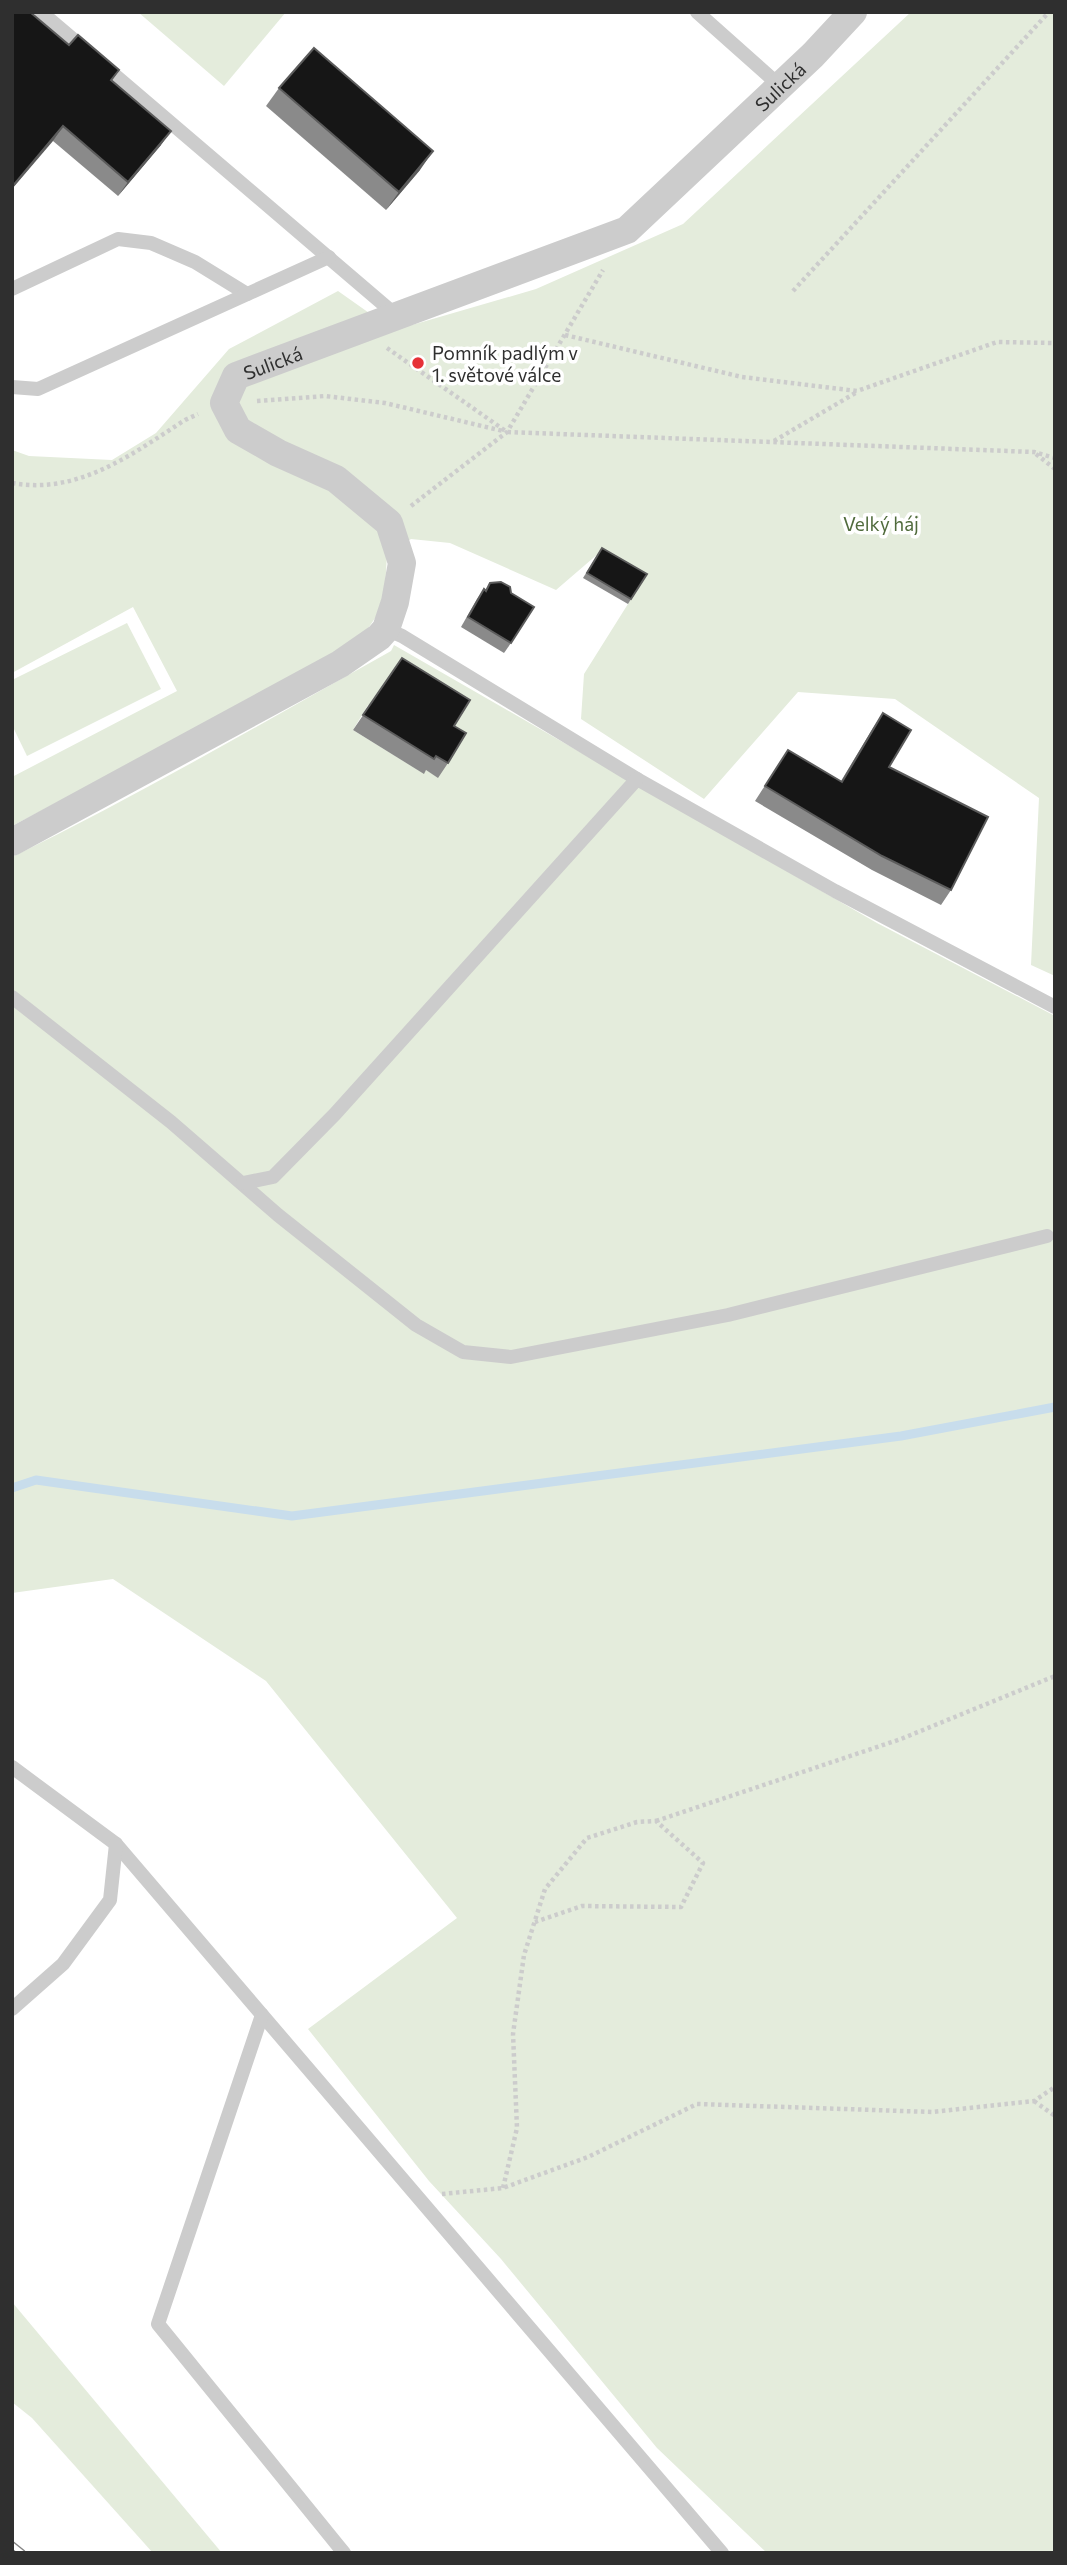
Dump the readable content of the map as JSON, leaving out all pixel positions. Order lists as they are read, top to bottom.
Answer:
{
  "streets": {
    "street": ["Sulická"]
  },
  "parks": ["Velký háj"],
  "places": ["Pomník padlým v 1. světové válce"]
}
